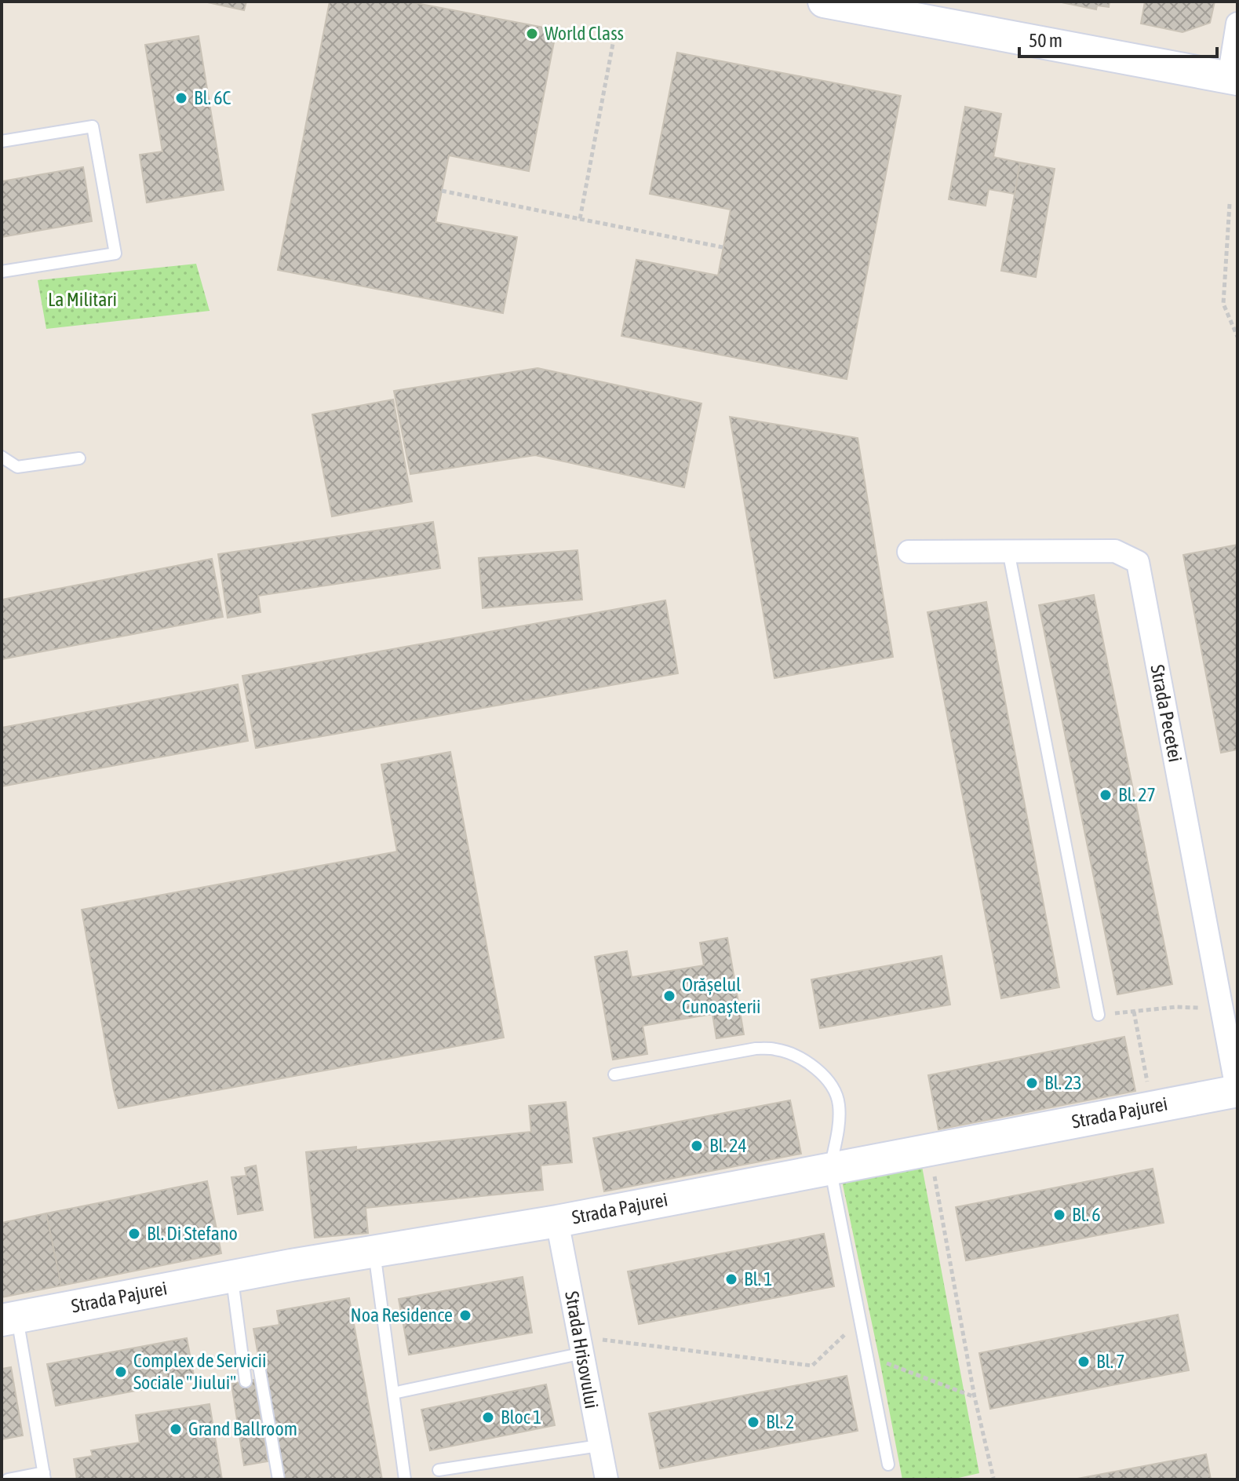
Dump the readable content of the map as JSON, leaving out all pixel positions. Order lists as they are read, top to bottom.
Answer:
{
  "streets": {
    "street": ["Strada Pecetei", "Strada Pajurei", "Strada Hrisovului"]
  },
  "crossings": [
    ["Strada Pecetei", "Strada Pajurei"],
    ["Strada Pajurei", "Strada Hrisovului"]
  ],
  "parks": ["La Militari"],
  "places": [
    "World Class",
    "Bl. 6C",
    "Bl. 27",
    "Orășelul Cunoașterii",
    "Bl. 23",
    "Bl. 24",
    "Bl. 6",
    "Bl. Di Stefano",
    "Bl. 1",
    "Noa Residence",
    "Bl. 7",
    "Complex de Servicii Sociale \"Jiului\"",
    "Bloc 1",
    "Bl. 2",
    "Grand Ballroom"
  ],
  "scale_bar": "50 m"
}
